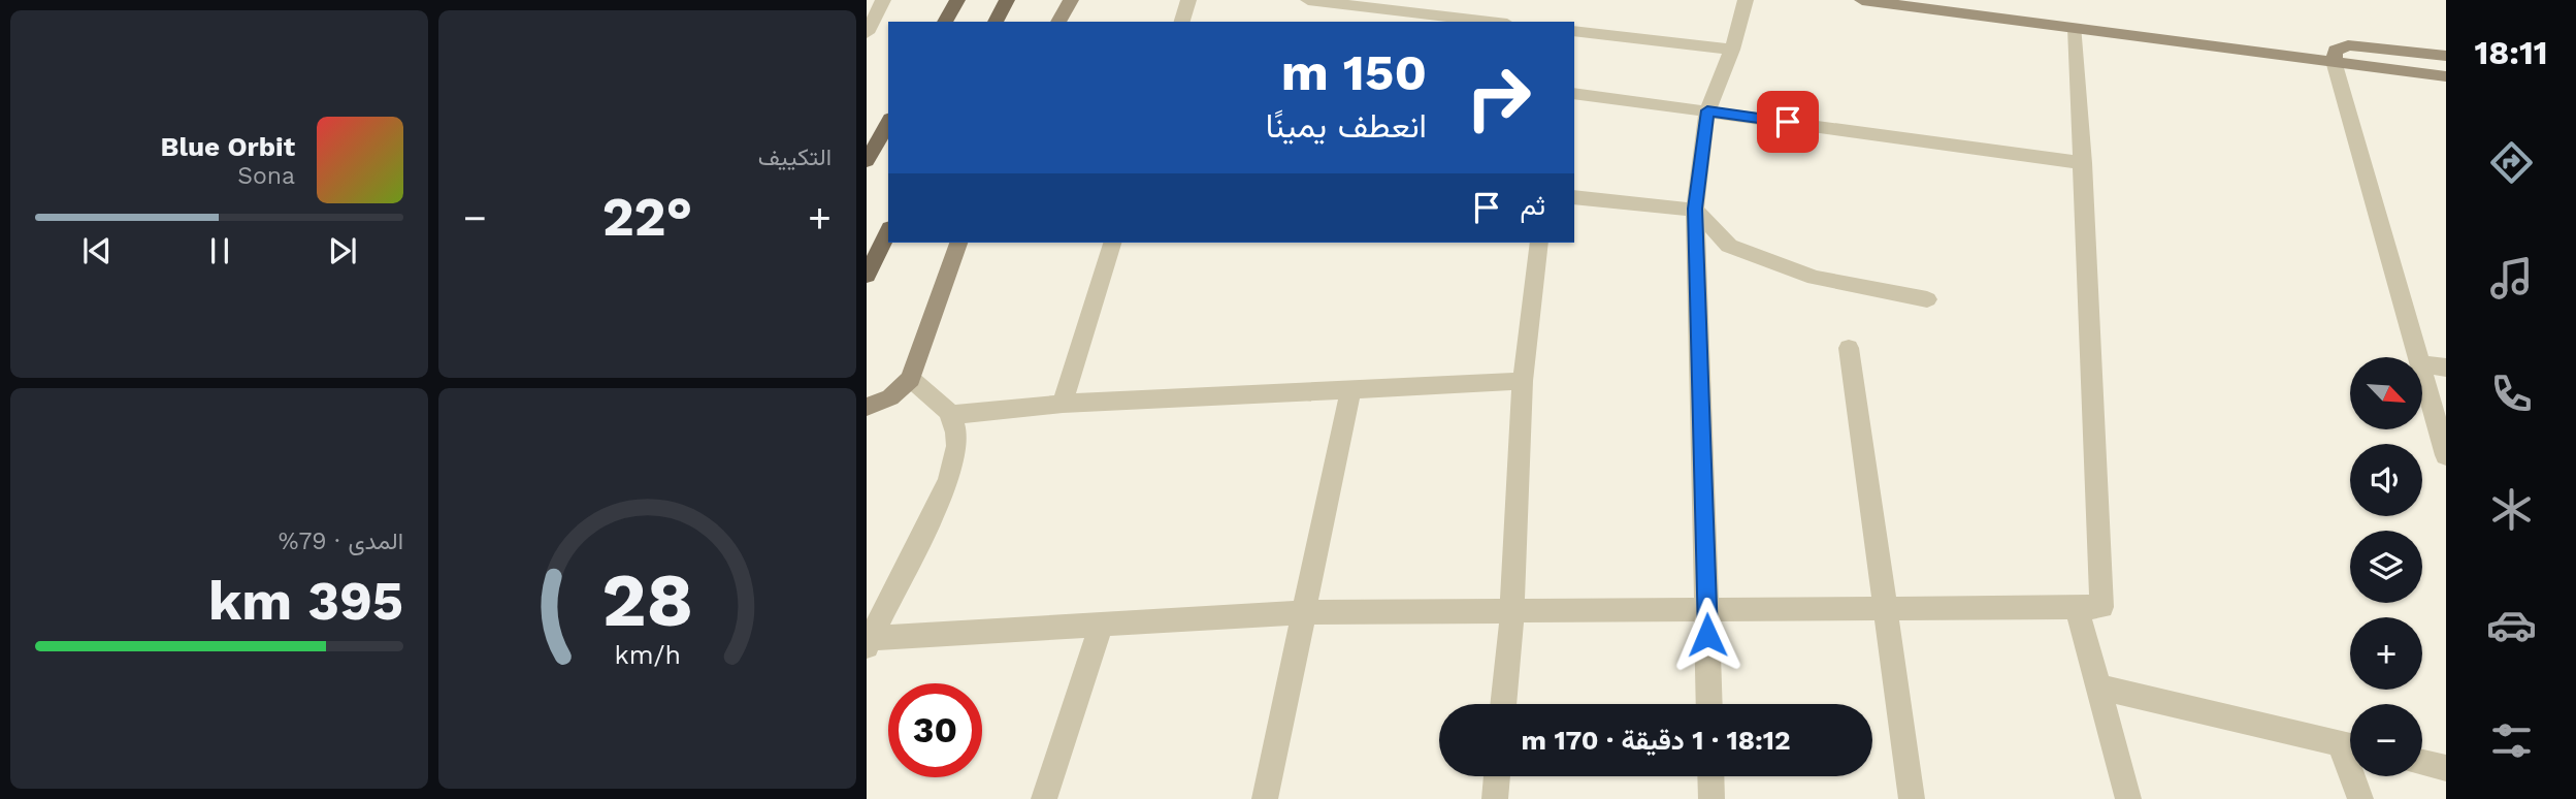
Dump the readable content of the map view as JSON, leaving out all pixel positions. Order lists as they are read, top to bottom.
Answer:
{
  "north": "bottom right",
  "page": {
    "tabs": "18:11",
    "tile": [
      "التكييف",
      ["المدى · 79%", "395 km"]
    ],
    "turn": ["150 m", "انعطف يمينًا"],
    "song": ["Blue Orbit", "Sona"],
    "then": "ثم",
    "heat": ["−", "22°", "+"],
    "map_buttons": ["+", "−"],
    "limit": "30",
    "trip": "18:12 · 1 دقيقة · 170 m",
    "gauge": ["28", "km/h"]
  }
}
